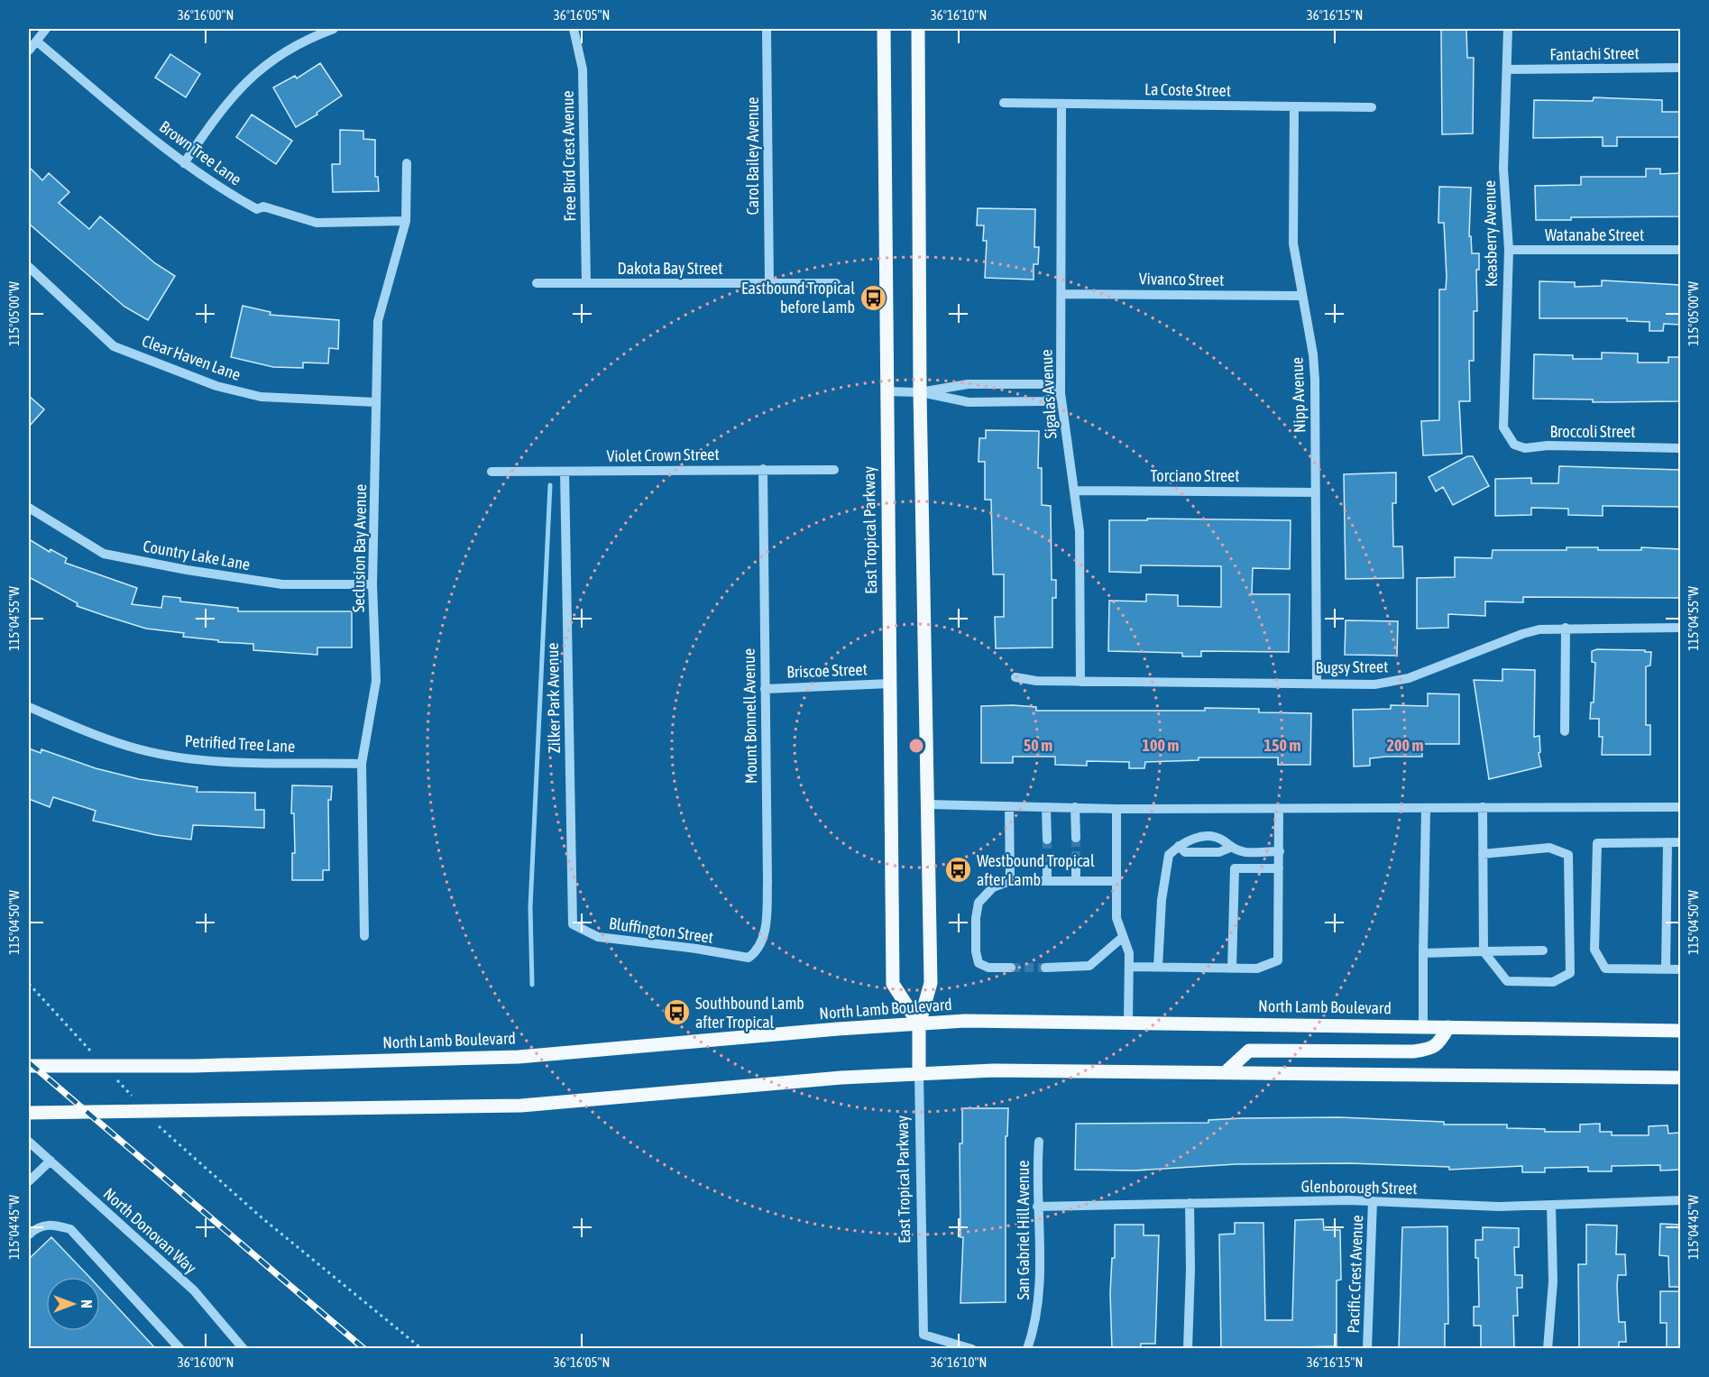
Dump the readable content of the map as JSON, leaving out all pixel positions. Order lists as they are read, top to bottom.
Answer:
{
  "streets": {
    "main road": ["East Tropical Parkway", "North Lamb Boulevard"],
    "street": [
      "Fantachi Street",
      "La Coste Street",
      "Brown Tree Lane",
      "Free Bird Crest Avenue",
      "Carol Bailey Avenue",
      "Keasberry Avenue",
      "Watanabe Street",
      "Dakota Bay Street",
      "Vivanco Street",
      "Clear Haven Lane",
      "Sigalas Avenue",
      "Nipp Avenue",
      "Broccoli Street",
      "Violet Crown Street",
      "Torciano Street",
      "Seclusion Bay Avenue",
      "Country Lake Lane",
      "Bugsy Street",
      "Briscoe Street",
      "Zilker Park Avenue",
      "Mount Bonnell Avenue",
      "Petrified Tree Lane",
      "Bluffington Street",
      "Glenborough Street",
      "San Gabriel Hill Avenue",
      "North Donovan Way",
      "Pacific Crest Avenue"
    ]
  },
  "crossings": [
    ["Fantachi Street", "Keasberry Avenue"],
    ["La Coste Street", "Sigalas Avenue"],
    ["La Coste Street", "Nipp Avenue"],
    ["Brown Tree Lane", "Seclusion Bay Avenue"],
    ["Free Bird Crest Avenue", "Dakota Bay Street"],
    ["Carol Bailey Avenue", "Dakota Bay Street"],
    ["Keasberry Avenue", "Watanabe Street"],
    ["Keasberry Avenue", "Broccoli Street"],
    ["Vivanco Street", "Sigalas Avenue"],
    ["Vivanco Street", "Nipp Avenue"],
    ["Clear Haven Lane", "Seclusion Bay Avenue"],
    ["Sigalas Avenue", "Torciano Street"],
    ["Sigalas Avenue", "Bugsy Street"],
    ["Nipp Avenue", "Torciano Street"],
    ["Nipp Avenue", "Bugsy Street"],
    ["Violet Crown Street", "Zilker Park Avenue"],
    ["Violet Crown Street", "Mount Bonnell Avenue"],
    ["East Tropical Parkway", "Briscoe Street"],
    ["East Tropical Parkway", "North Lamb Boulevard"],
    ["Seclusion Bay Avenue", "Country Lake Lane"],
    ["Seclusion Bay Avenue", "Petrified Tree Lane"],
    ["Briscoe Street", "Mount Bonnell Avenue"],
    ["Zilker Park Avenue", "Bluffington Street"],
    ["Mount Bonnell Avenue", "Bluffington Street"],
    ["Glenborough Street", "San Gabriel Hill Avenue"],
    ["Glenborough Street", "Pacific Crest Avenue"]
  ],
  "places": {
    "bus stop": ["Eastbound Tropical before Lamb", "Westbound Tropical after Lamb", "Southbound Lamb after Tropical"]
  },
  "north": "right",
  "coordinates": [
    "36°16'00\"N",
    "36°16'05\"N",
    "36°16'10\"N",
    "36°16'15\"N",
    "115°05'00\"W",
    "115°04'55\"W",
    "115°04'50\"W",
    "115°04'45\"W"
  ],
  "rings": [
    "50 m",
    "100 m",
    "150 m",
    "200 m"
  ]
}
